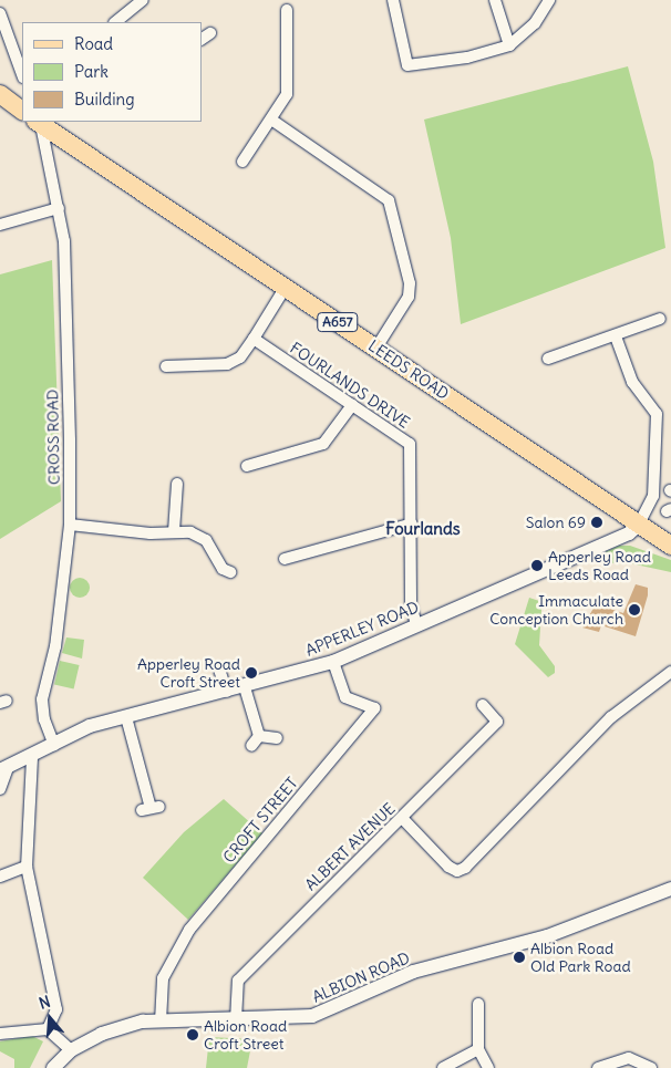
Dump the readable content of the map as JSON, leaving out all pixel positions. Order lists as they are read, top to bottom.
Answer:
{
  "streets": {
    "main road": ["A657", "LEEDS ROAD"],
    "street": [
      "FOURLANDS DRIVE",
      "CROSS ROAD",
      "APPERLEY ROAD",
      "CROFT STREET",
      "ALBERT AVENUE",
      "ALBION ROAD"
    ]
  },
  "crossings": [
    ["LEEDS ROAD", "CROSS ROAD"],
    ["LEEDS ROAD", "APPERLEY ROAD"],
    ["FOURLANDS DRIVE", "APPERLEY ROAD"],
    ["CROSS ROAD", "APPERLEY ROAD"],
    ["APPERLEY ROAD", "CROFT STREET"],
    ["CROFT STREET", "ALBION ROAD"],
    ["ALBERT AVENUE", "ALBION ROAD"]
  ],
  "districts": ["Fourlands"],
  "places": [
    "Salon 69",
    "Apperley Road Leeds Road",
    "Immaculate Conception Church",
    "Apperley Road Croft Street",
    "Albion Road Old Park Road",
    "Albion Road Croft Street"
  ],
  "legend": ["Road", "Park", "Building"],
  "north": "top"
}
